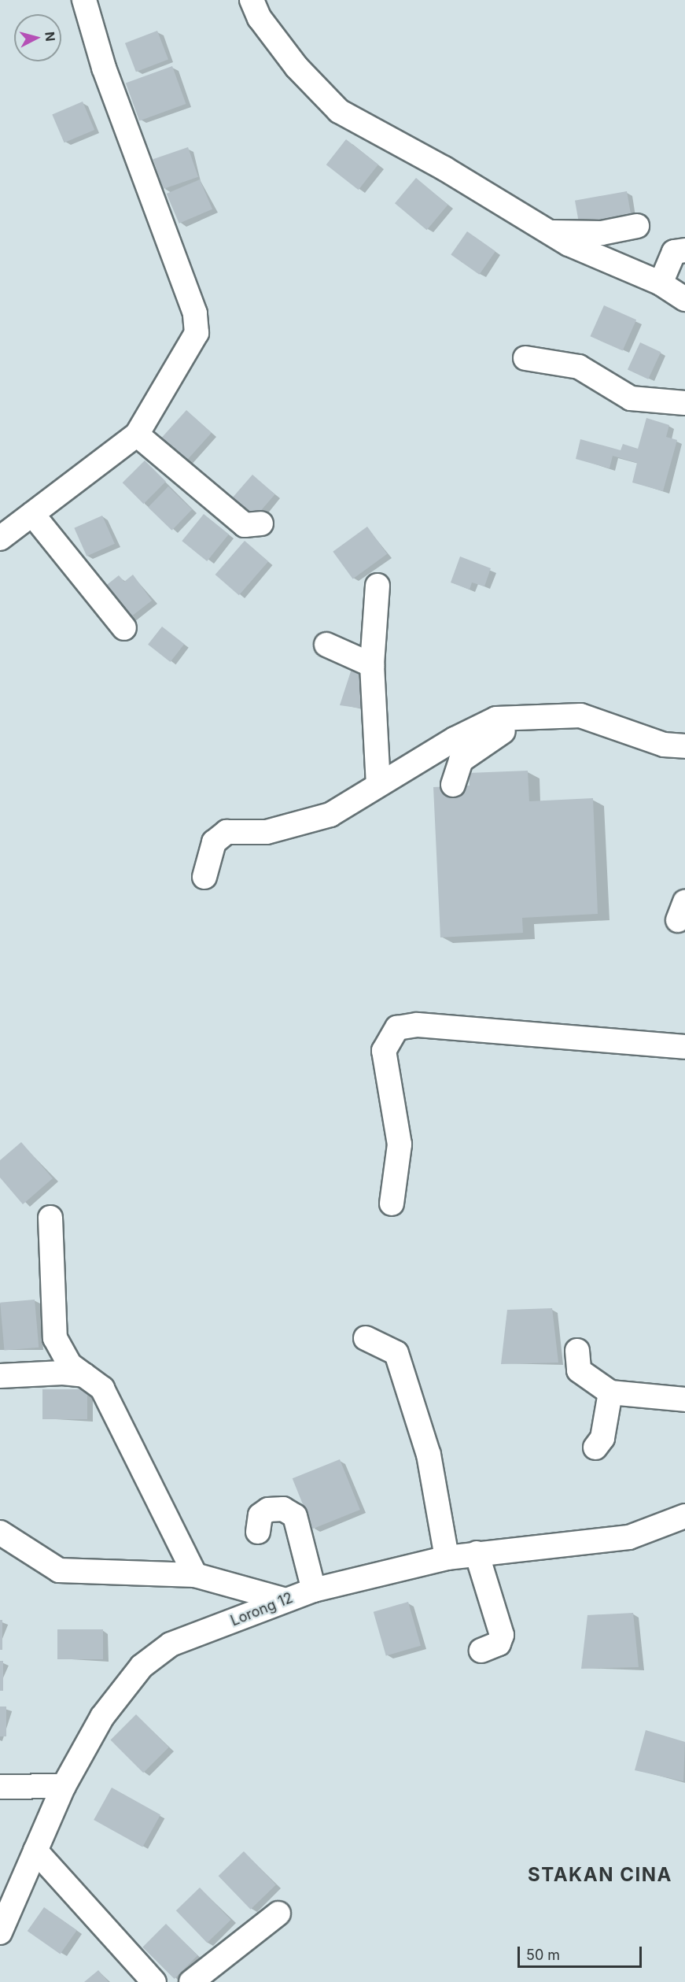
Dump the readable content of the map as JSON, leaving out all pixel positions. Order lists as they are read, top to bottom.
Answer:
{
  "streets": {
    "street": ["Lorong 12"]
  },
  "districts": ["STAKAN CINA"],
  "scale_bar": "50 m",
  "north": "right"
}
